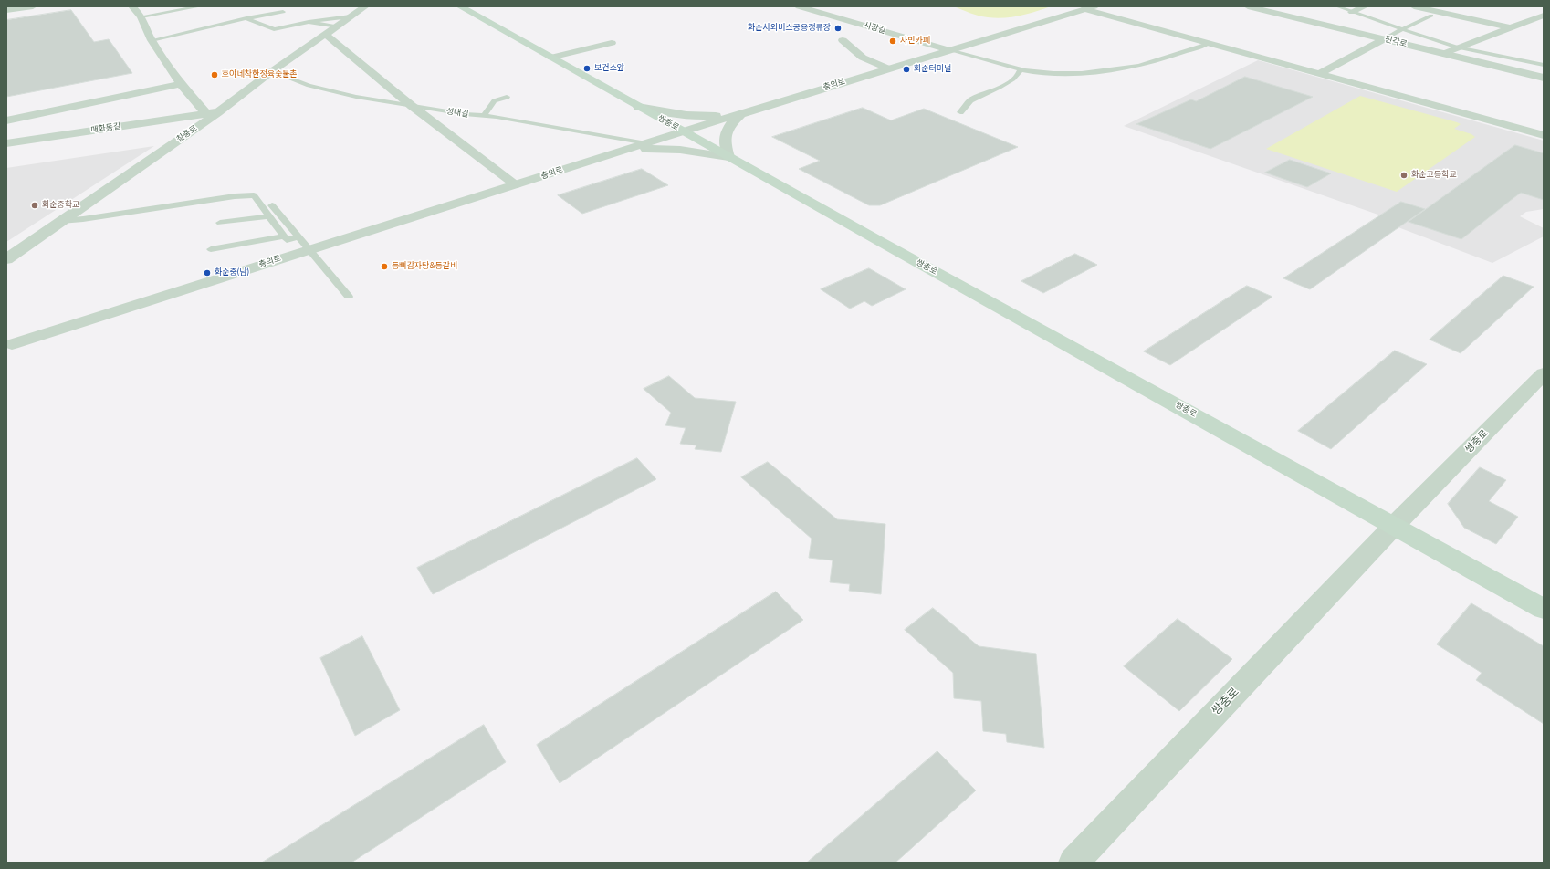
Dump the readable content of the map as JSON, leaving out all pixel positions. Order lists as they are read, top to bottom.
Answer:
{
  "streets": {
    "main road": ["쌍충로"],
    "street": [
      "시장길",
      "진각로",
      "충의로",
      "매화동길",
      "칠충로"
    ],
    "lane": ["성내길"]
  },
  "crossings": [
    ["시장길", "충의로"],
    ["충의로", "성내길"],
    ["충의로", "쌍충로"],
    ["성내길", "칠충로"],
    ["매화동길", "칠충로"]
  ],
  "places": [
    "화순시외버스공용정류장",
    "자빈카페",
    "보건소앞",
    "화순터미널",
    "호야네착한정육숯불촌",
    "화순고등학교",
    "화순중학교",
    "등뼈감자탕&등갈비",
    "화순중(남)"
  ]
}
